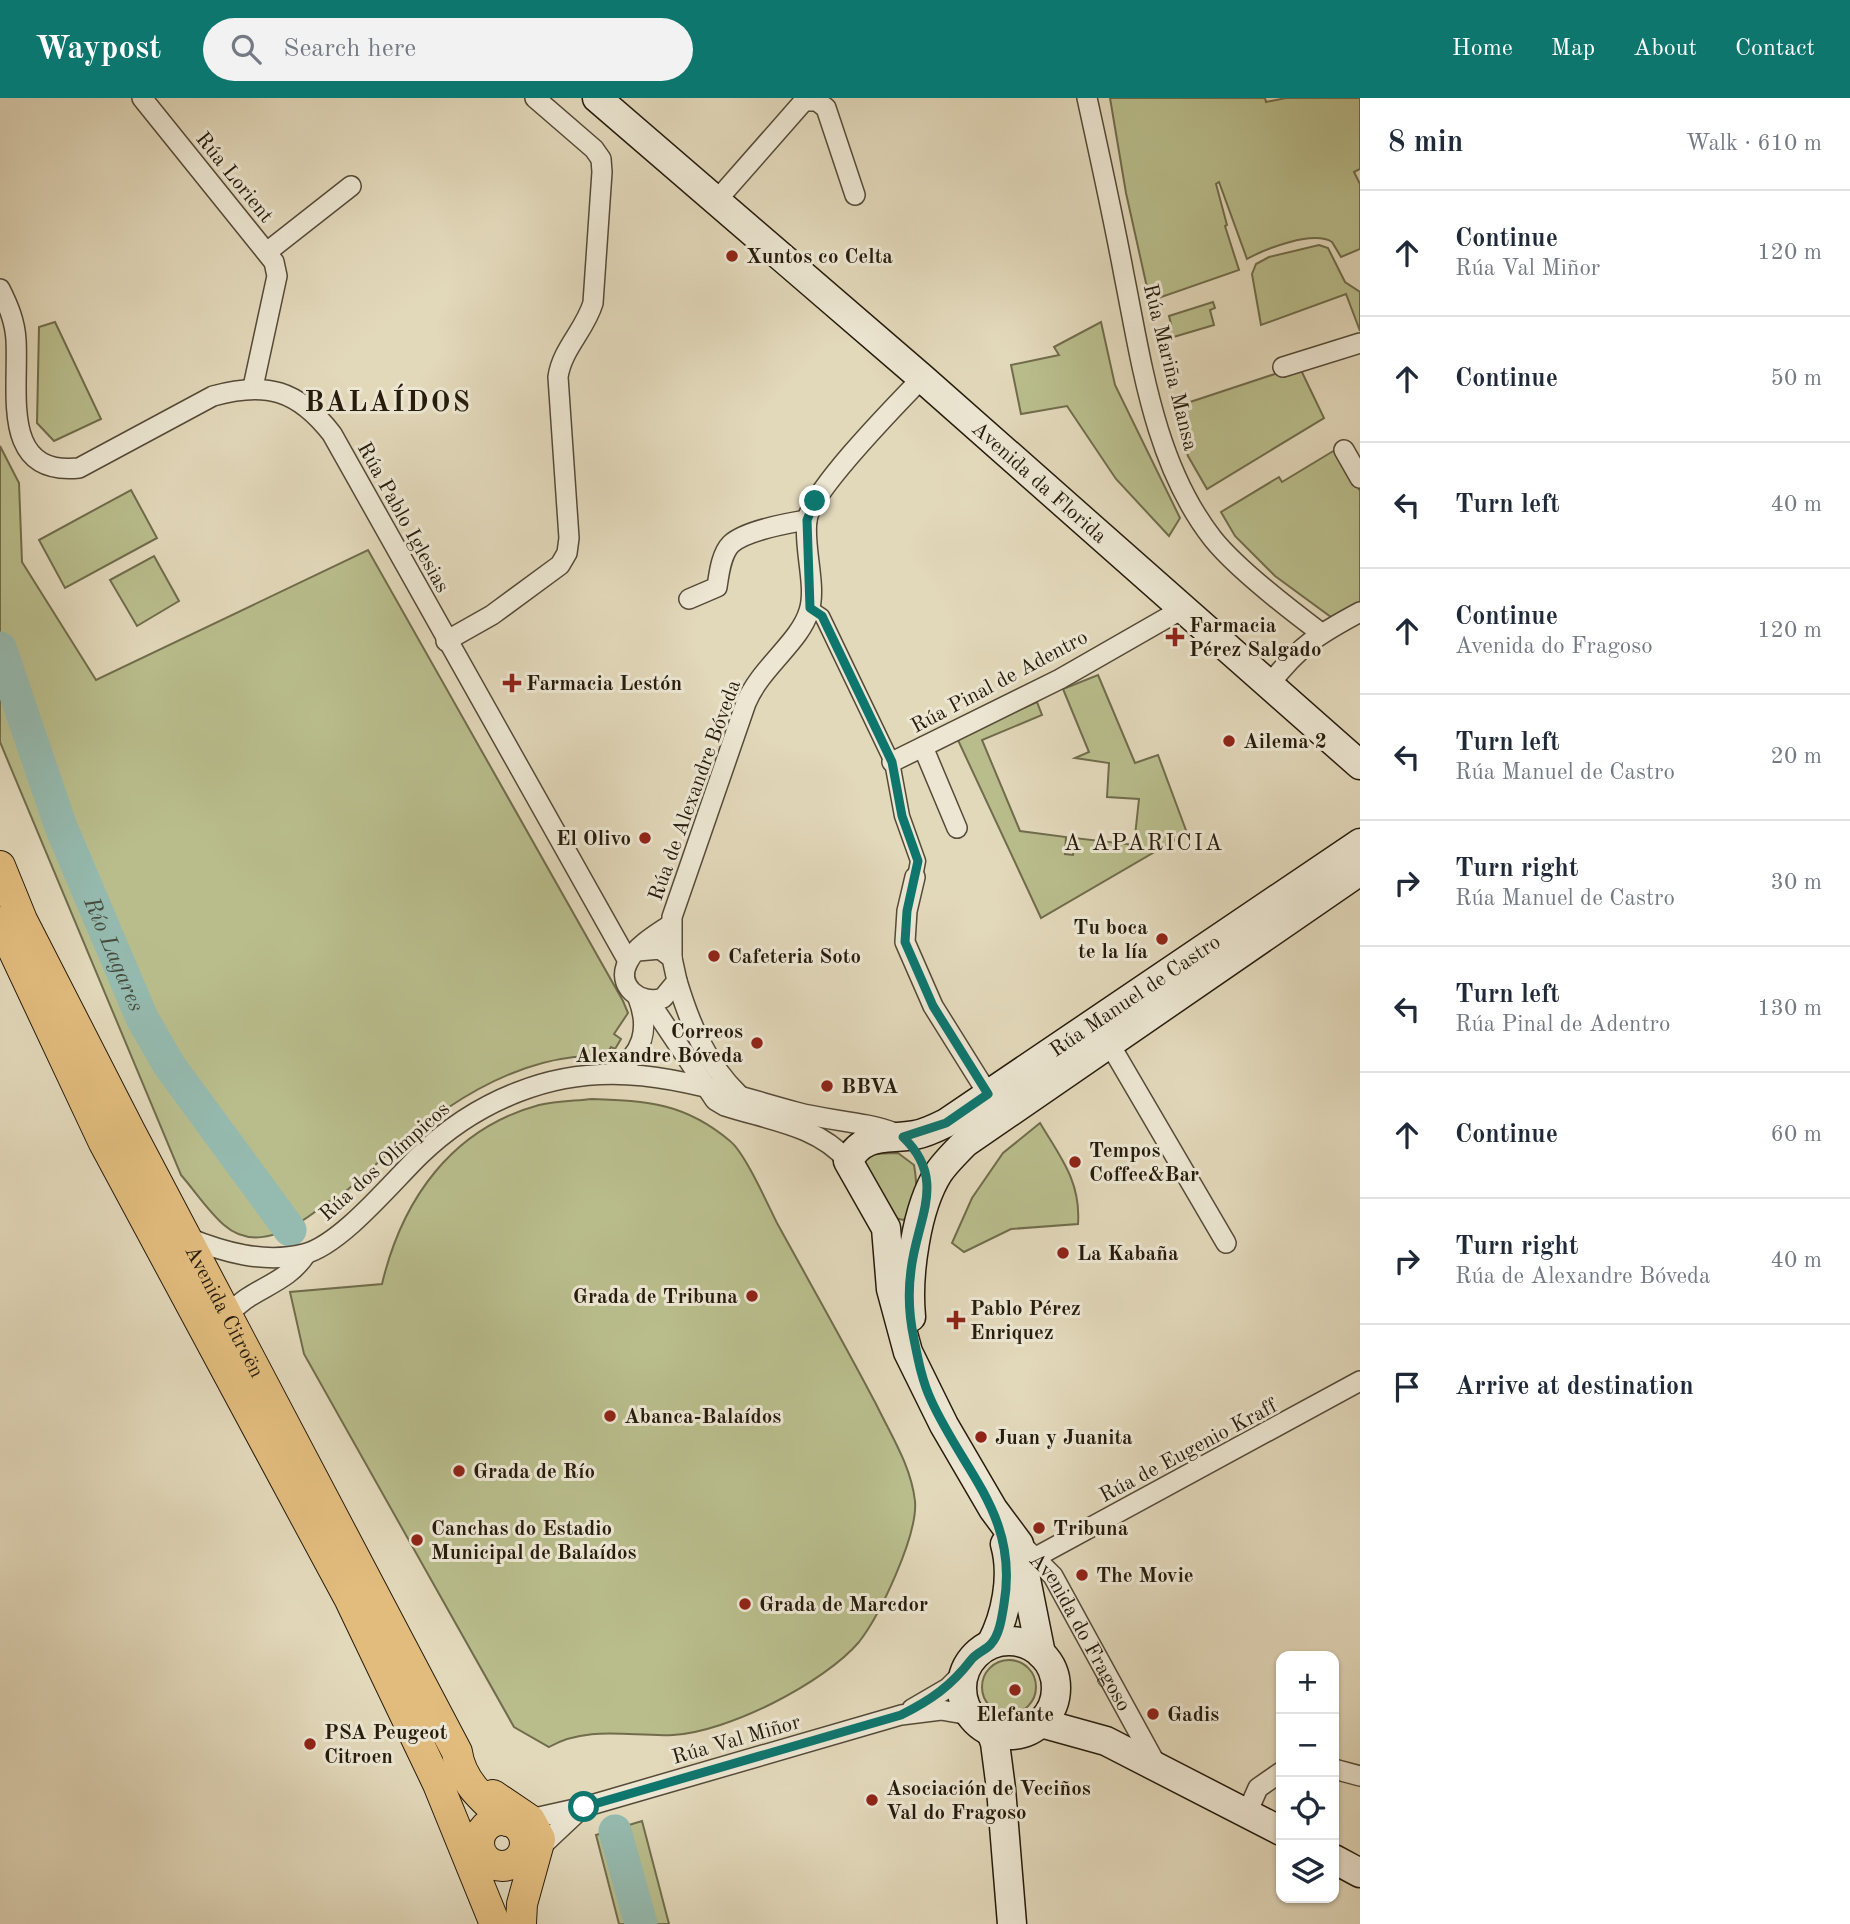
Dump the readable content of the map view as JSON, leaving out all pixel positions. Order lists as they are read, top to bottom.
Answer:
{
  "streets": {
    "main road": [
      "Avenida da Florida",
      "Rúa Manuel de Castro",
      "Avenida Citroën",
      "Avenida do Fragoso"
    ],
    "street": [
      "Rúa Lorient",
      "Rúa Mariña Mansa",
      "Rúa Pablo Iglesias",
      "Rúa Pinal de Adentro",
      "Rúa de Alexandre Bóveda",
      "Rúa dos Olímpicos",
      "Rúa de Eugenio Kraff",
      "Rúa Val Miñor"
    ]
  },
  "crossings": [
    ["Rúa Lorient", "Rúa Pablo Iglesias"],
    ["Avenida da Florida", "Rúa Pinal de Adentro"],
    ["Rúa Pablo Iglesias", "Rúa de Alexandre Bóveda"],
    ["Rúa Manuel de Castro", "Avenida do Fragoso"],
    ["Rúa dos Olímpicos", "Avenida Citroën"],
    ["Rúa dos Olímpicos", "Avenida do Fragoso"],
    ["Avenida Citroën", "Rúa Val Miñor"],
    ["Rúa de Eugenio Kraff", "Avenida do Fragoso"]
  ],
  "districts": ["BALAÍDOS", "A APARICIA"],
  "water": ["Río Lagares"],
  "places": {
    "other": [
      "Xuntos co Celta",
      "Ailema 2",
      "El Olivo",
      "Tu boca te la lía",
      "Cafeteria Soto",
      "Correos Alexandre Bóveda",
      "BBVA",
      "Tempos Coffee&Bar",
      "La Kabaña",
      "Grada de Tribuna",
      "Abanca-Balaídos",
      "Juan y Juanita",
      "Grada de Río",
      "Tribuna",
      "Canchas do Estadio Municipal de Balaídos",
      "The Movie",
      "Grada de Marcdor",
      "Elefante",
      "Gadis",
      "PSA Peugeot Citroen",
      "Asociación de Veciños Val do Fragoso"
    ],
    "health": ["Farmacia Pérez Salgado", "Farmacia Lestón", "Pablo Pérez Enriquez"]
  },
  "page": {
    "header": "Waypost",
    "search": "Search here",
    "nav": [
      "Home",
      "Map",
      "About",
      "Contact"
    ],
    "heading": ["8 min", "Walk · 610 m"],
    "list": [
      ["Continue", "Rúa Val Miñor", "120 m"],
      ["Continue", "50 m"],
      ["Turn left", "40 m"],
      ["Continue", "Avenida do Fragoso", "120 m"],
      ["Turn left", "Rúa Manuel de Castro", "20 m"],
      ["Turn right", "Rúa Manuel de Castro", "30 m"],
      ["Turn left", "Rúa Pinal de Adentro", "130 m"],
      ["Continue", "60 m"],
      ["Turn right", "Rúa de Alexandre Bóveda", "40 m"],
      "Arrive at destination"
    ],
    "map_buttons": ["+", "−"]
  }
}
